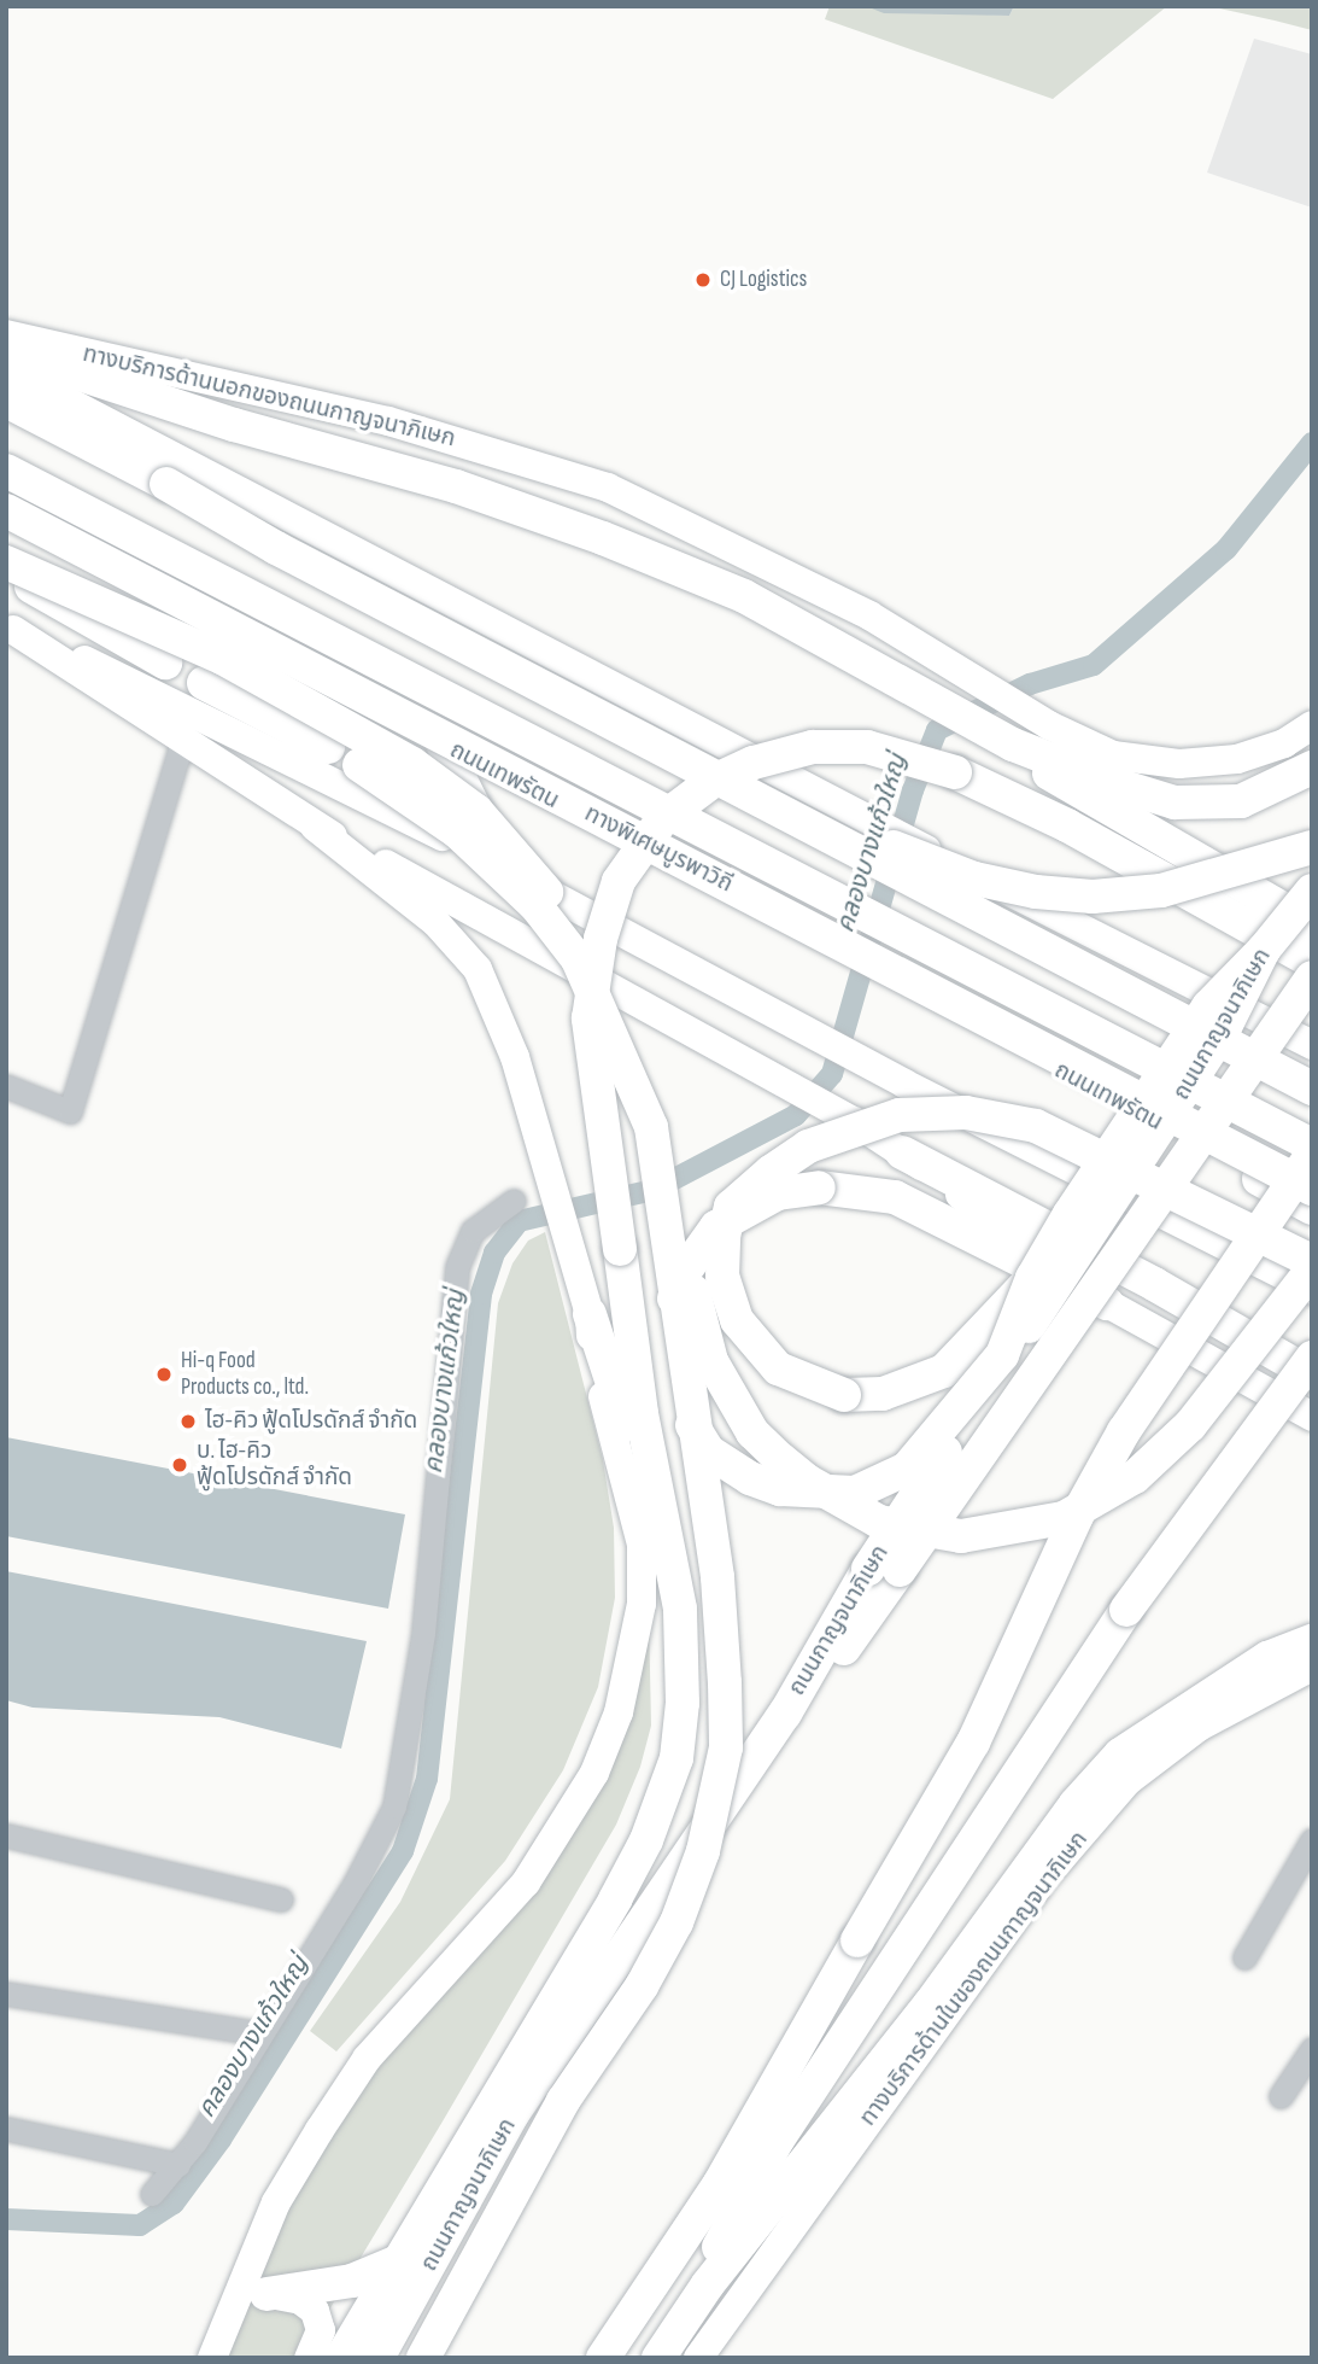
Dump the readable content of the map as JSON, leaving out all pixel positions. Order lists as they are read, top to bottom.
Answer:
{
  "streets": {
    "highway": ["ถนนเทพรัตน", "ทางพิเศษบูรพาวิถี", "ถนนกาญจนาภิเษก"],
    "main road": ["ทางบริการด้านนอกของถนนกาญจนาภิเษก", "ทางบริการด้านในของถนนกาญจนาภิเษก"]
  },
  "water": ["คลองบางแก้วใหญ่"],
  "places": [
    "CJ Logistics",
    "Hi-q Food Products co., ltd.",
    "ไฮ-คิว ฟู้ดโปรดักส์ จำกัด",
    "บ. ไฮ-คิว ฟู้ดโปรดักส์ จำกัด"
  ]
}
